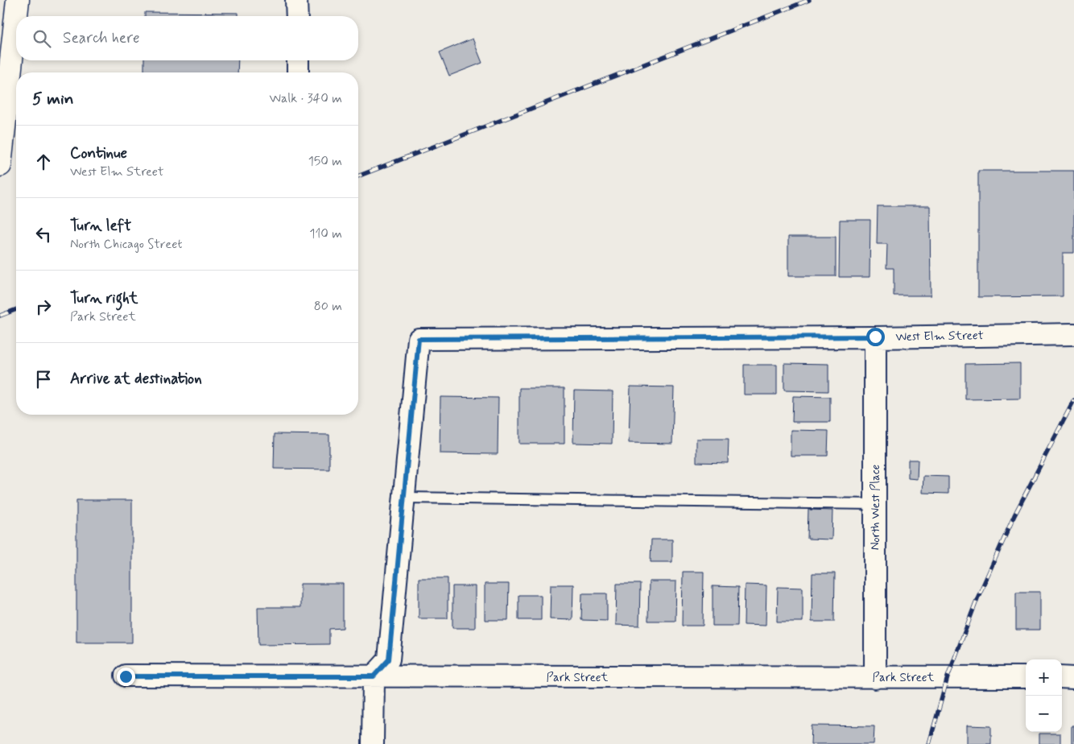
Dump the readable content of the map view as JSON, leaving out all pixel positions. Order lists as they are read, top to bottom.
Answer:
{
  "streets": {
    "street": ["West Elm Street", "North West Place", "Park Street"]
  },
  "crossings": [
    ["West Elm Street", "North West Place"],
    ["North West Place", "Park Street"]
  ],
  "page": {
    "search": "Search here",
    "heading": ["5 min", "Walk · 340 m"],
    "list": [
      ["Continue", "West Elm Street", "150 m"],
      ["Turn left", "North Chicago Street", "110 m"],
      ["Turn right", "Park Street", "80 m"],
      "Arrive at destination"
    ],
    "map_buttons": ["+", "−"]
  }
}
